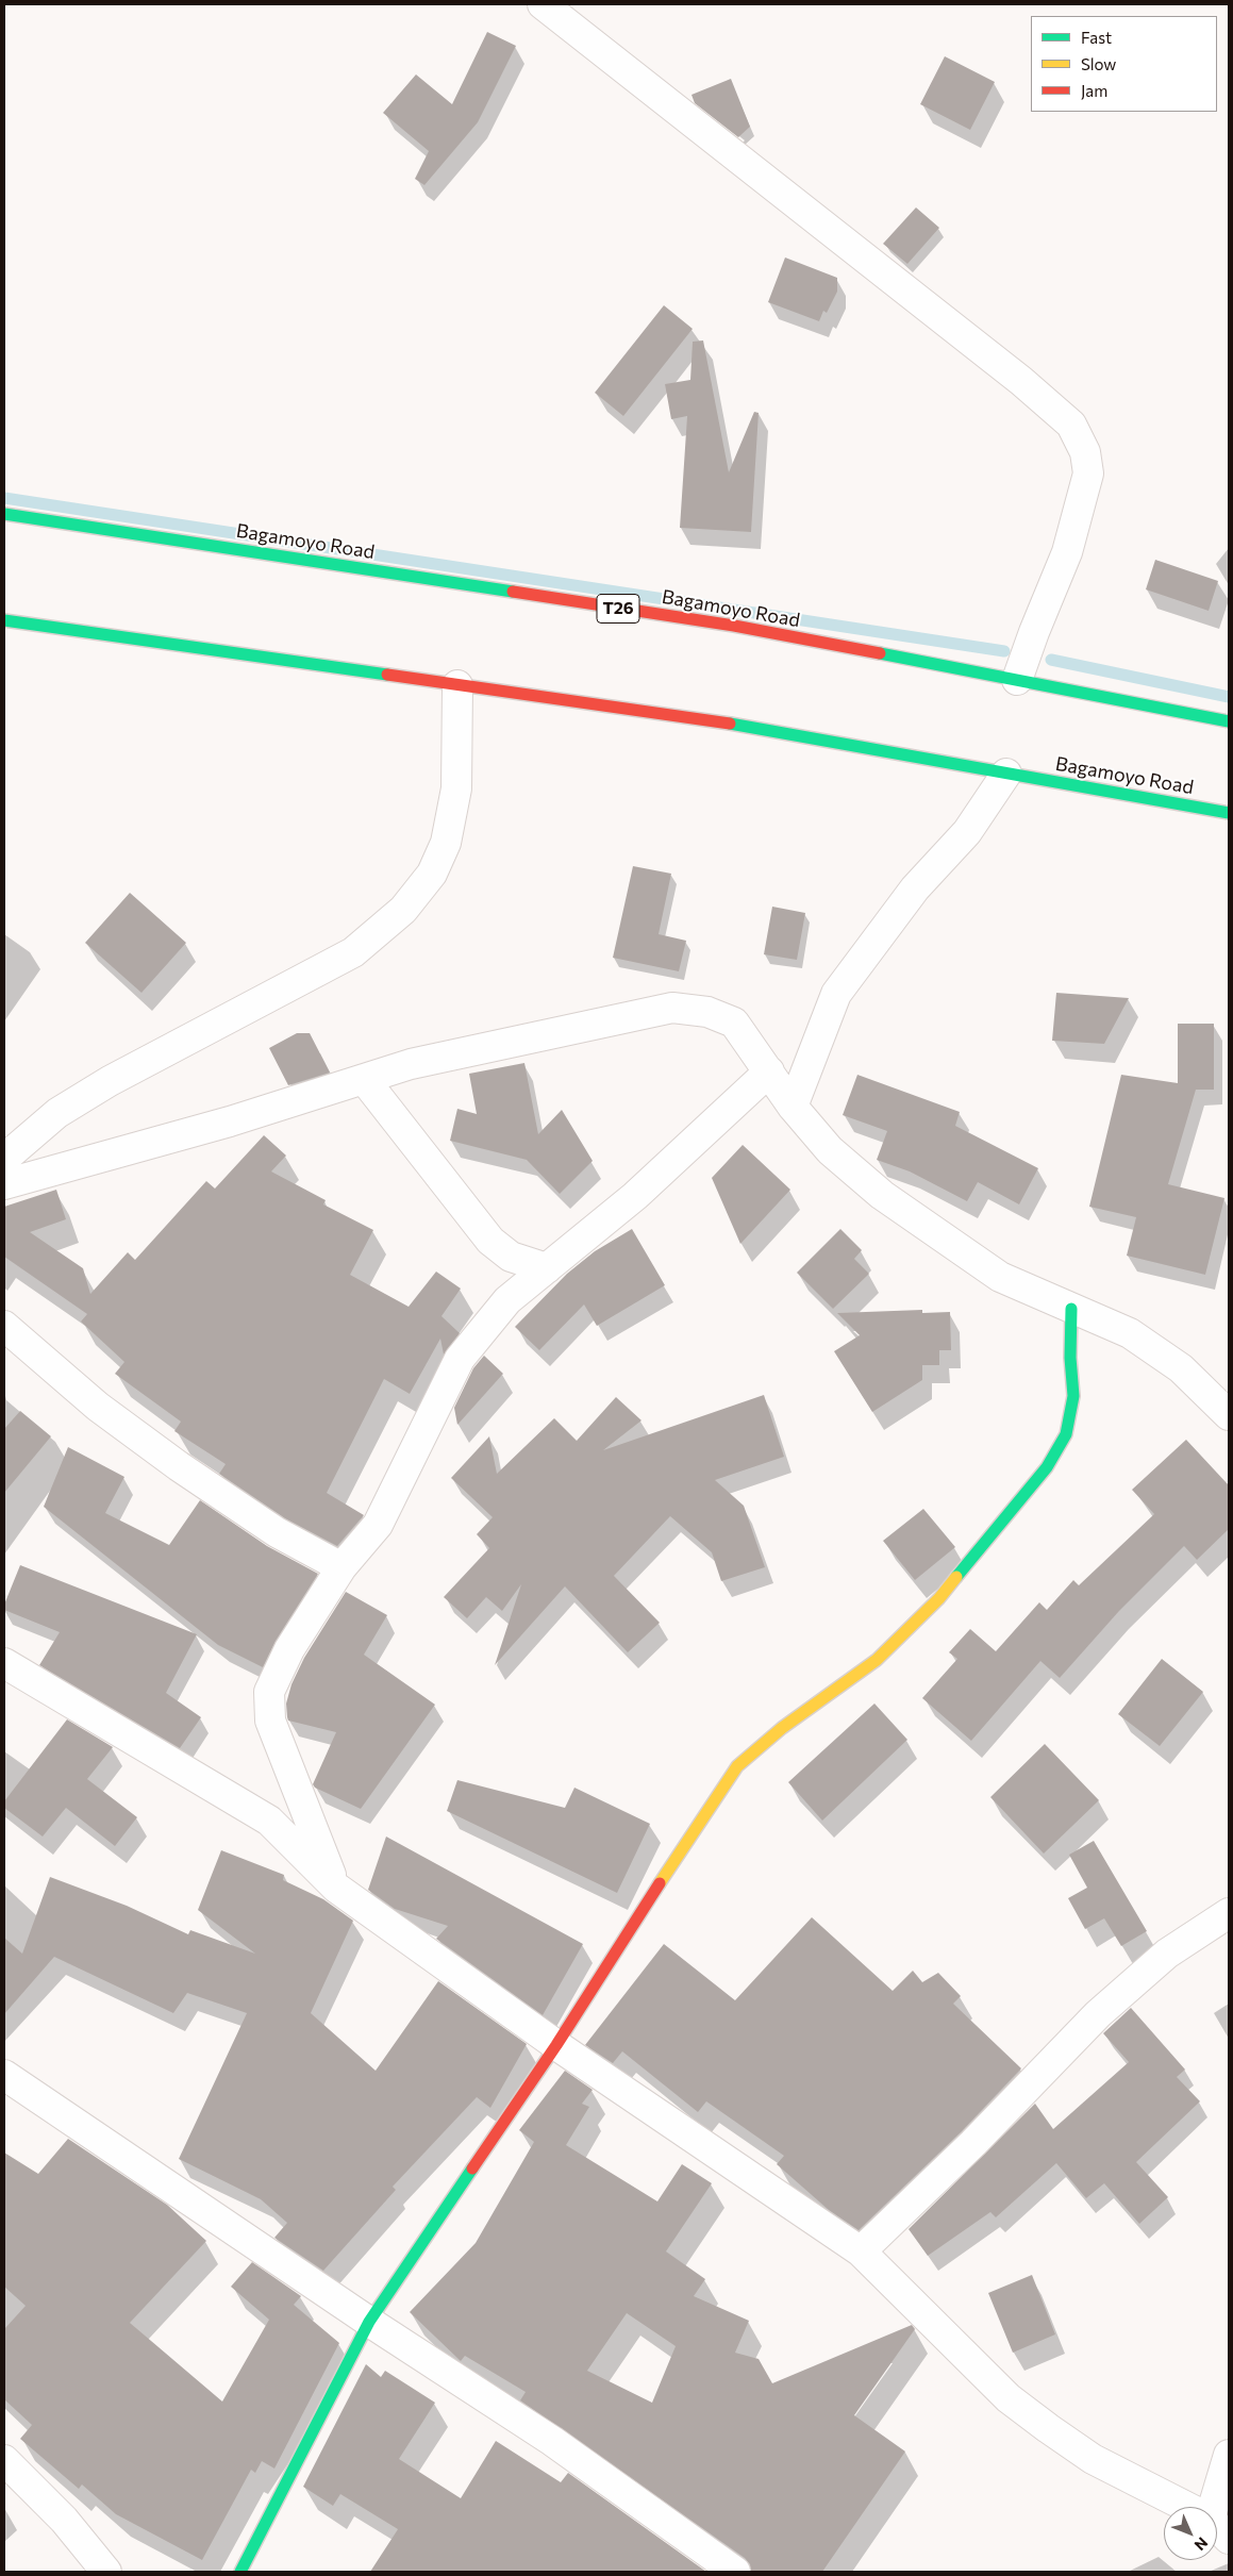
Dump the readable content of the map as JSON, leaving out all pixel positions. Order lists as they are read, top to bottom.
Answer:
{
  "streets": {
    "main road": ["Bagamoyo Road", "T26"]
  },
  "legend": ["Fast", "Slow", "Jam"],
  "north": "bottom right"
}
